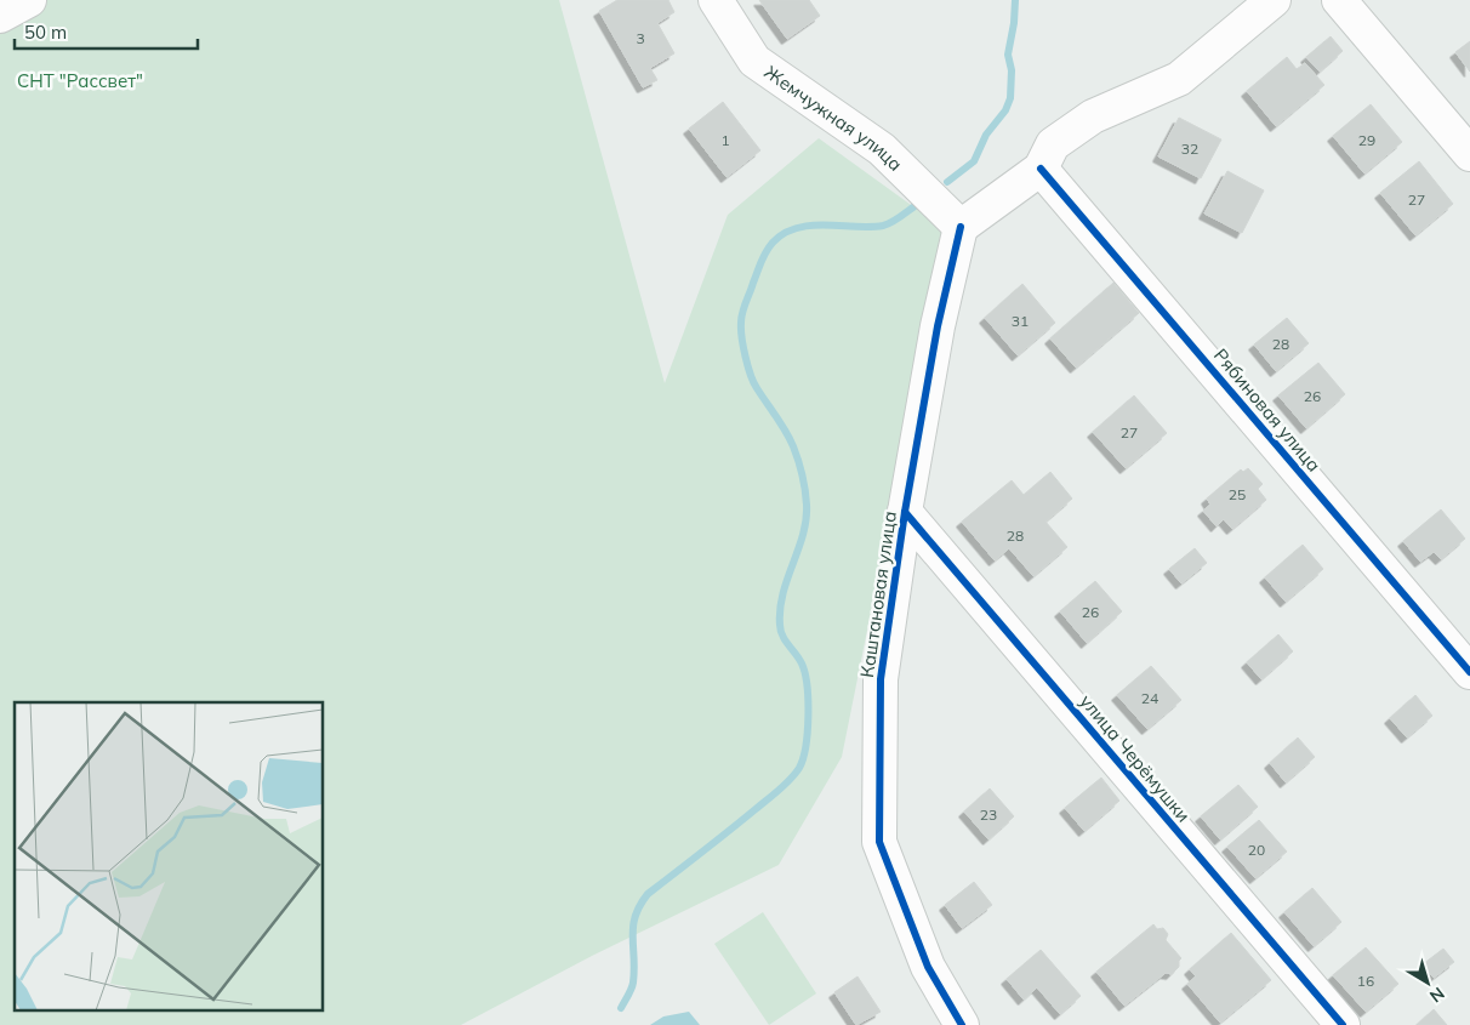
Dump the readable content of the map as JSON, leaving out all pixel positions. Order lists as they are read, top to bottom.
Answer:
{
  "streets": {
    "street": [
      "Жемчужная улица",
      "Рябиновая улица",
      "Каштановая улица",
      "улица Черёмушки"
    ]
  },
  "crossings": [
    ["Жемчужная улица", "Каштановая улица"],
    ["Каштановая улица", "улица Черёмушки"]
  ],
  "parks": ["СНТ \"Рассвет\""],
  "house_numbers": [
    "3",
    "1",
    "29",
    "32",
    "27",
    "31",
    "28",
    "26",
    "27",
    "25",
    "28",
    "26",
    "24",
    "23",
    "20",
    "16"
  ],
  "scale_bar": "50 m",
  "north": "bottom right"
}
